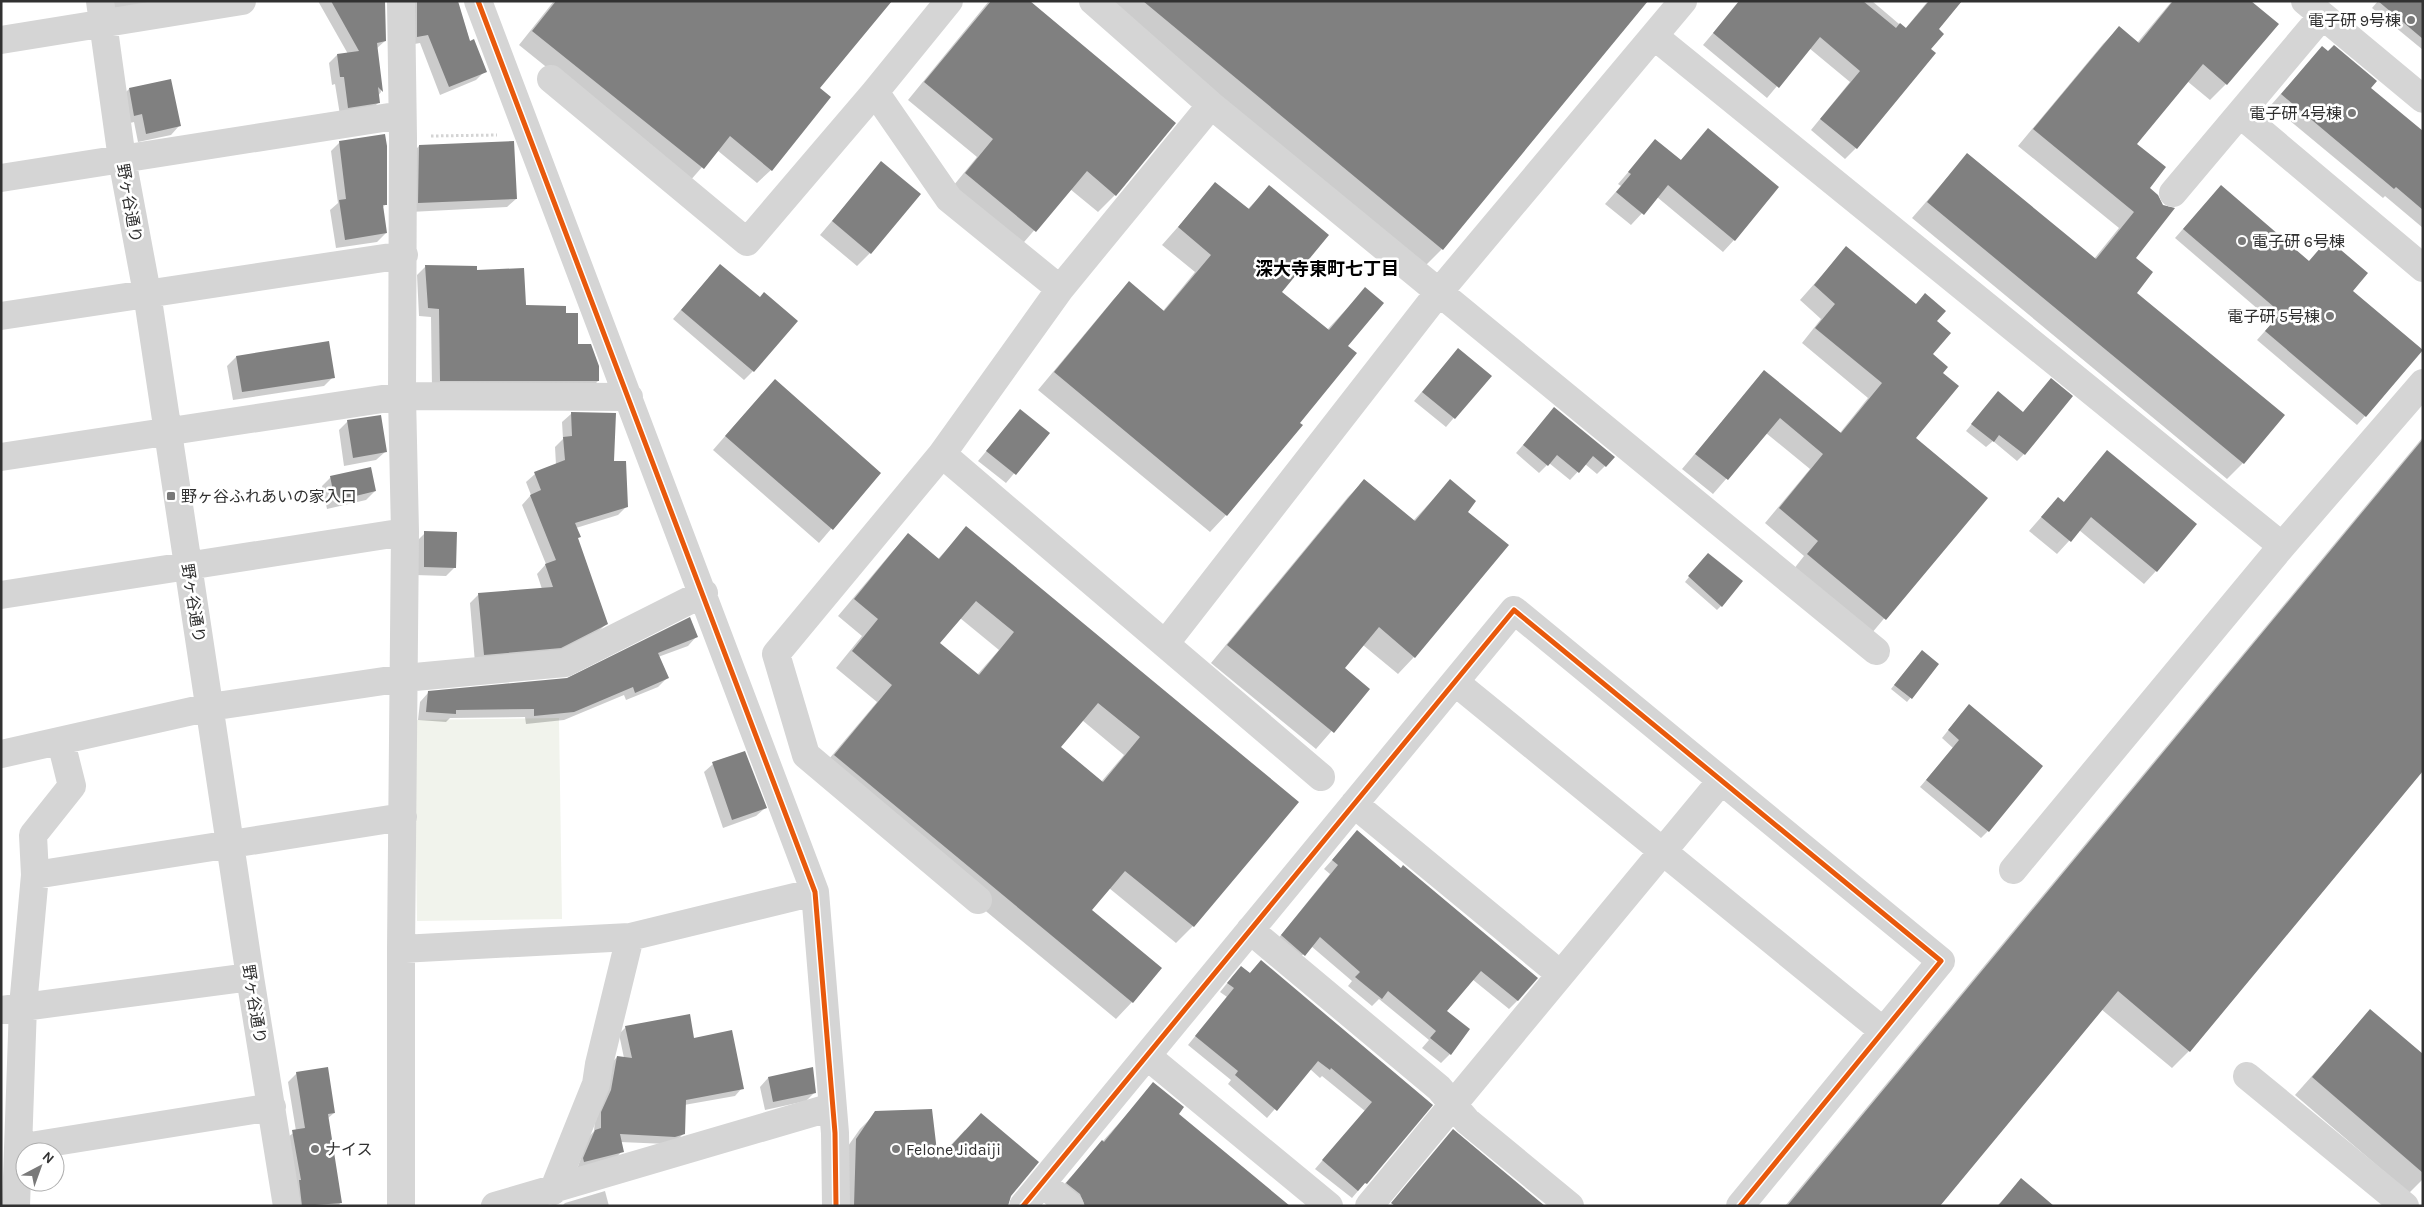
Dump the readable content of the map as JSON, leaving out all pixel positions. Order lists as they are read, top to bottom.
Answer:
{
  "streets": {
    "street": ["野ヶ谷通り"]
  },
  "districts": ["深大寺東町七丁目"],
  "places": {
    "other": [
      "電子研 9号棟",
      "電子研 4号棟",
      "電子研 6号棟",
      "電子研 5号棟",
      "ナイス",
      "Felone Jidaiji"
    ],
    "transit": ["野ヶ谷ふれあいの家入口"]
  },
  "north": "top right"
}
